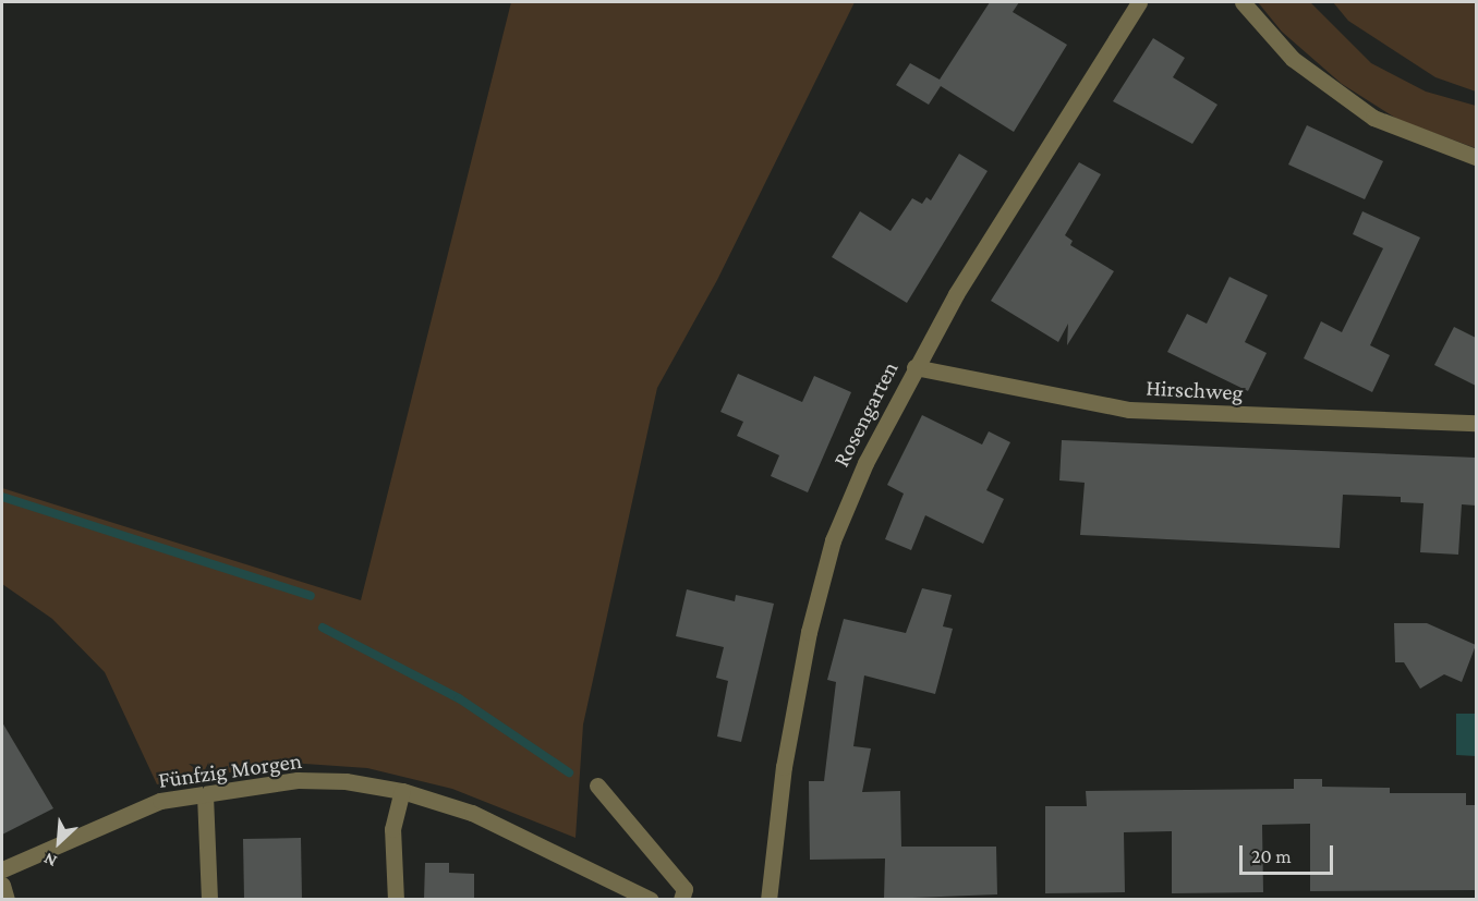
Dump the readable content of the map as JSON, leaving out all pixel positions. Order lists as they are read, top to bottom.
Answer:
{
  "streets": {
    "street": ["Hirschweg", "Rosengarten", "Fünfzig Morgen"]
  },
  "crossings": [
    ["Hirschweg", "Rosengarten"]
  ],
  "scale_bar": "20 m",
  "north": "bottom left"
}
